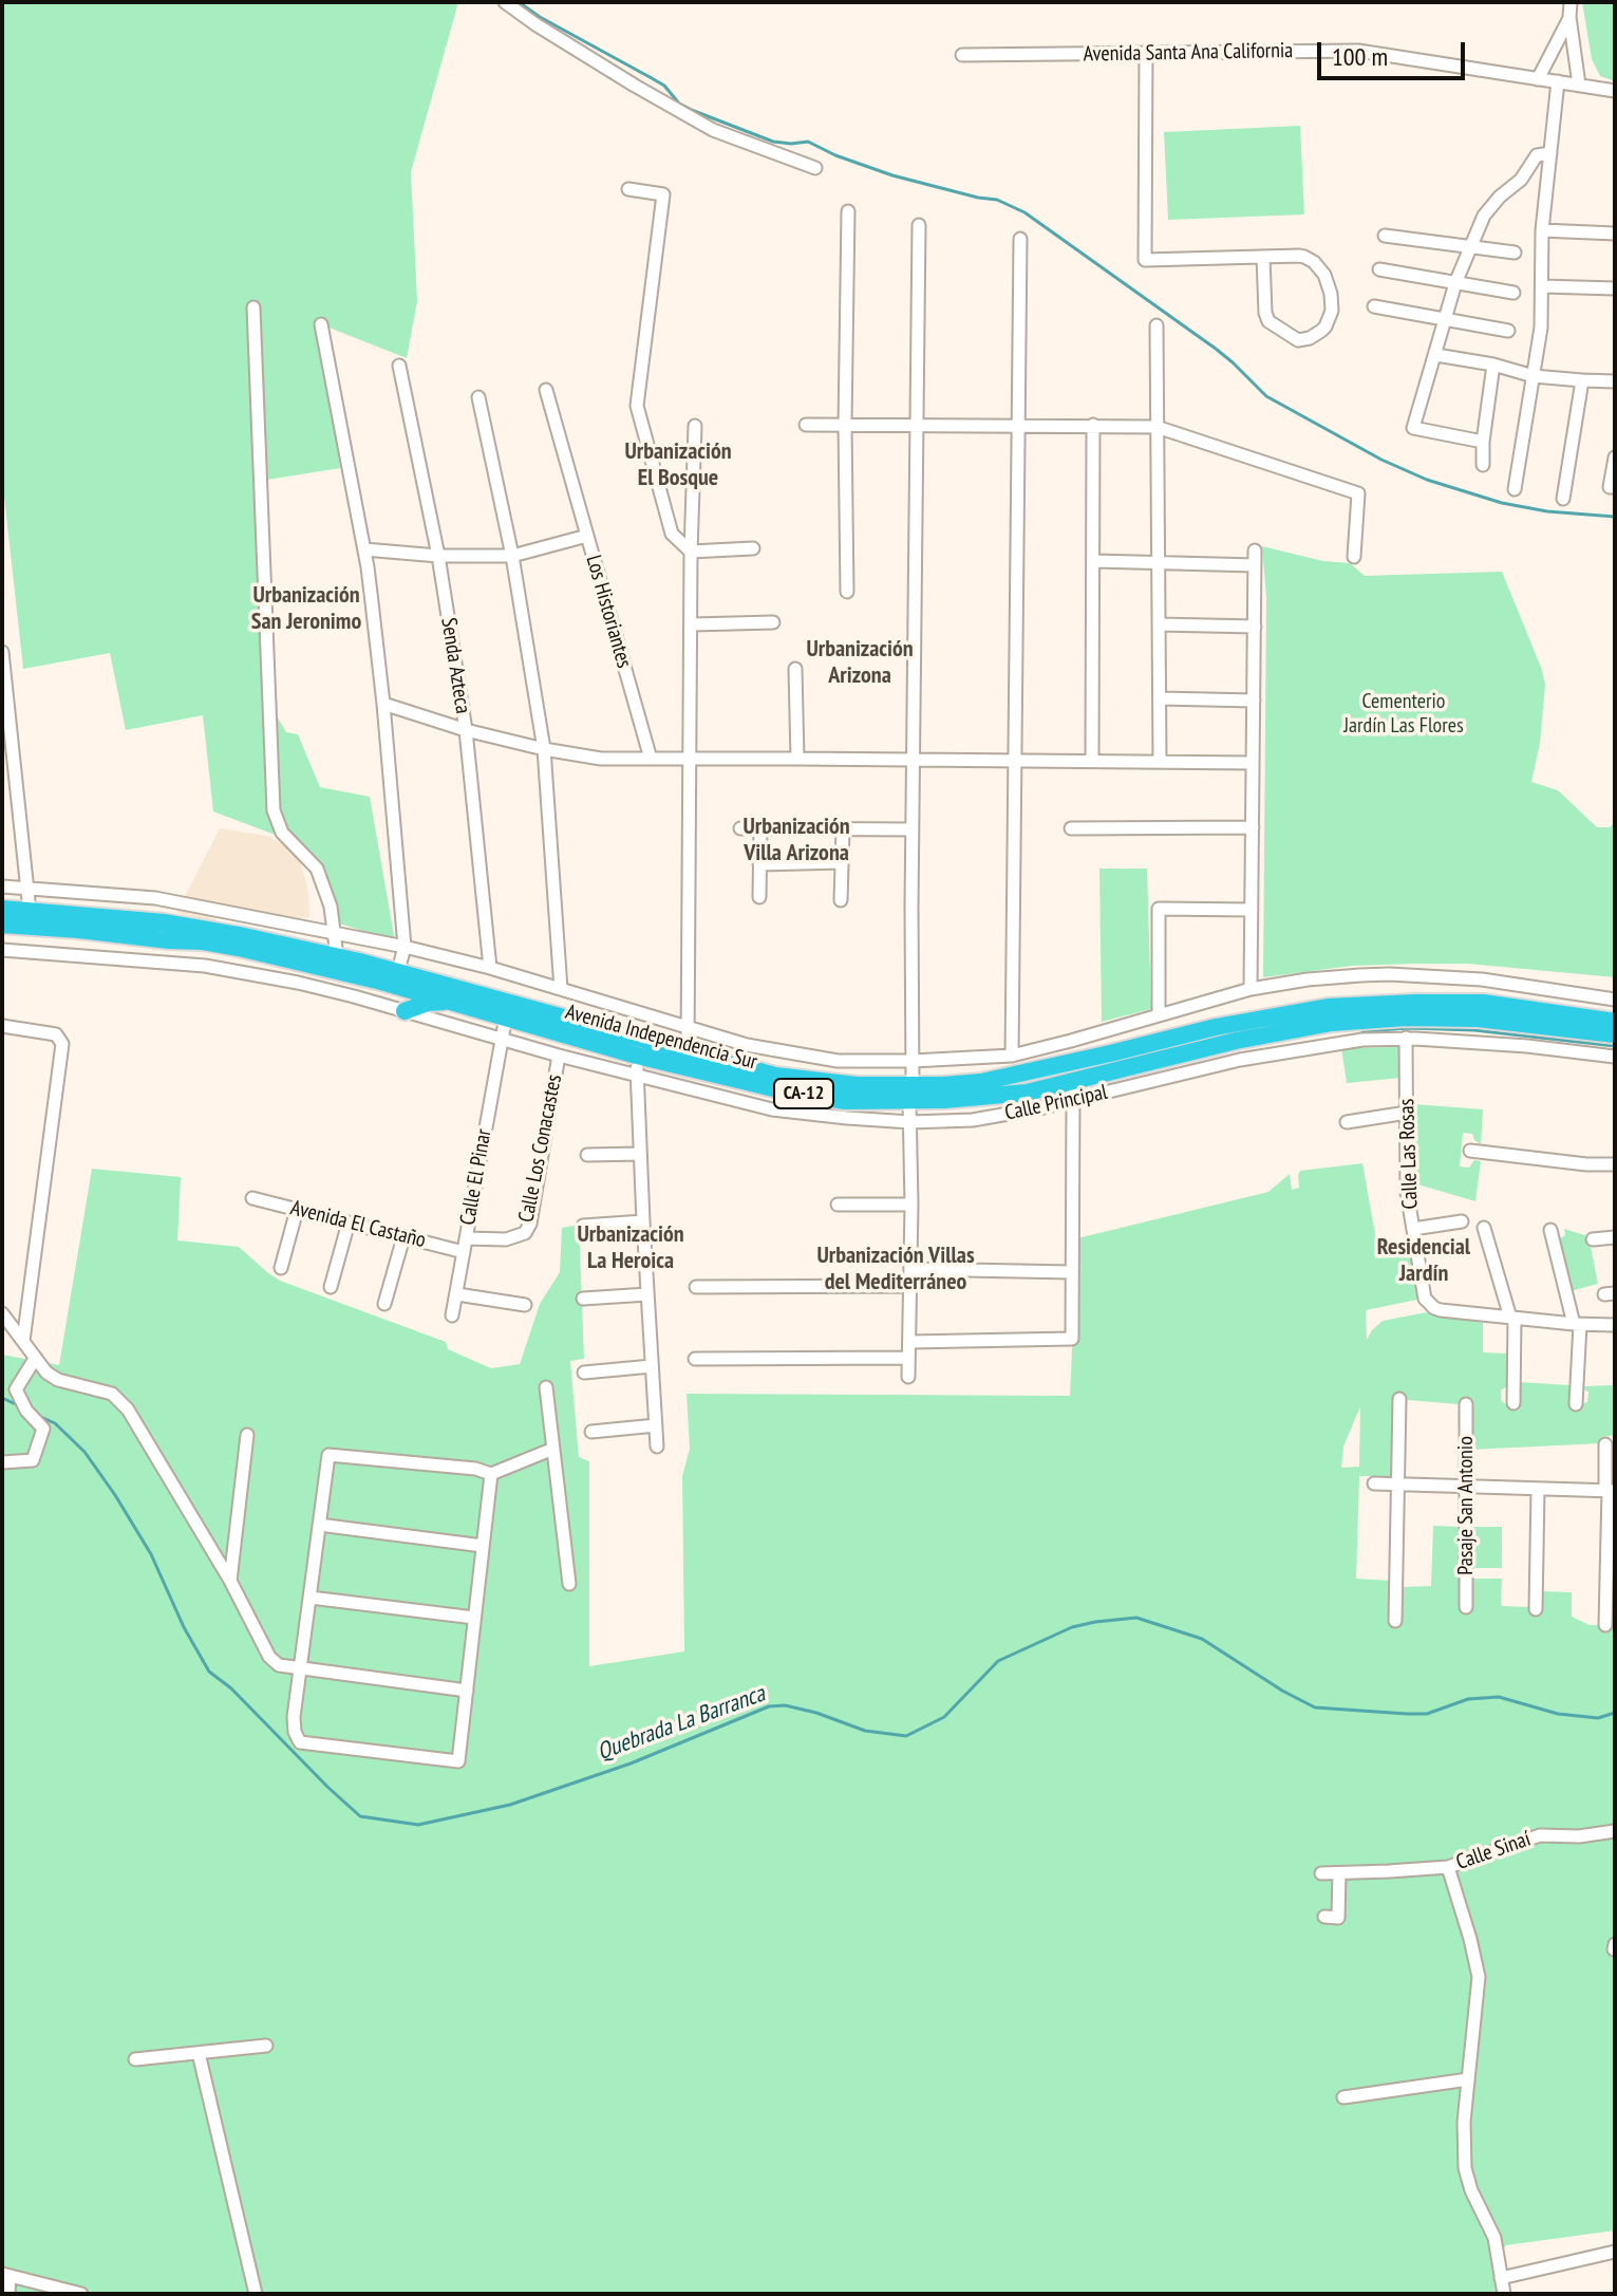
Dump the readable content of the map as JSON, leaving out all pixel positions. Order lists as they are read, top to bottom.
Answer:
{
  "streets": {
    "highway": ["Avenida Independencia Sur", "CA-12"],
    "street": [
      "Avenida Santa Ana California",
      "Los Historiantes",
      "Senda Azteca",
      "Calle Principal",
      "Calle Los Conacastes",
      "Calle Las Rosas",
      "Calle El Pinar",
      "Avenida El Castaño",
      "Pasaje San Antonio",
      "Calle Sinaí"
    ]
  },
  "crossings": [
    ["Los Historiantes", "Senda Azteca"],
    ["Avenida Independencia Sur", "Calle El Pinar"],
    ["Calle Principal", "Calle Los Conacastes"],
    ["Calle Principal", "Calle Las Rosas"],
    ["Calle Principal", "Calle El Pinar"],
    ["Calle Los Conacastes", "Calle El Pinar"],
    ["Calle El Pinar", "Avenida El Castaño"]
  ],
  "districts": [
    "Urbanización El Bosque",
    "Urbanización San Jeronimo",
    "Urbanización Arizona",
    "Urbanización Villa Arizona",
    "Urbanización La Heroica",
    "Residencial Jardín",
    "Urbanización Villas del Mediterráneo"
  ],
  "water": ["Quebrada La Barranca"],
  "parks": ["Cementerio Jardín Las Flores"],
  "scale_bar": "100 m"
}
